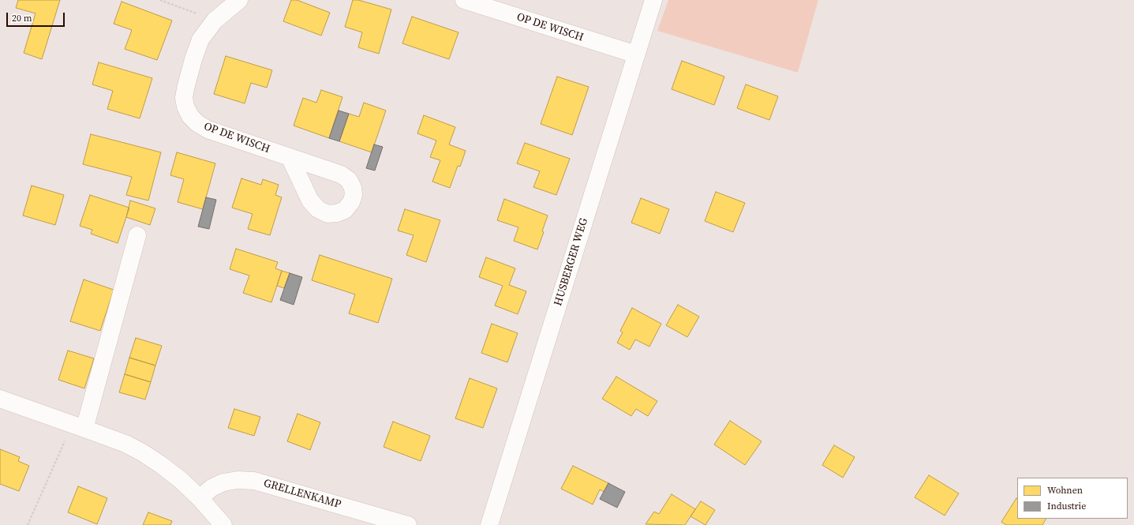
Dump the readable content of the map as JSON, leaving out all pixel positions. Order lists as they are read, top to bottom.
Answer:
{
  "streets": {
    "street": ["OP DE WISCH", "HUSBERGER WEG", "GRELLENKAMP"]
  },
  "crossings": [
    ["OP DE WISCH", "HUSBERGER WEG"]
  ],
  "legend": ["Wohnen", "Industrie"],
  "scale_bar": "20 m"
}
